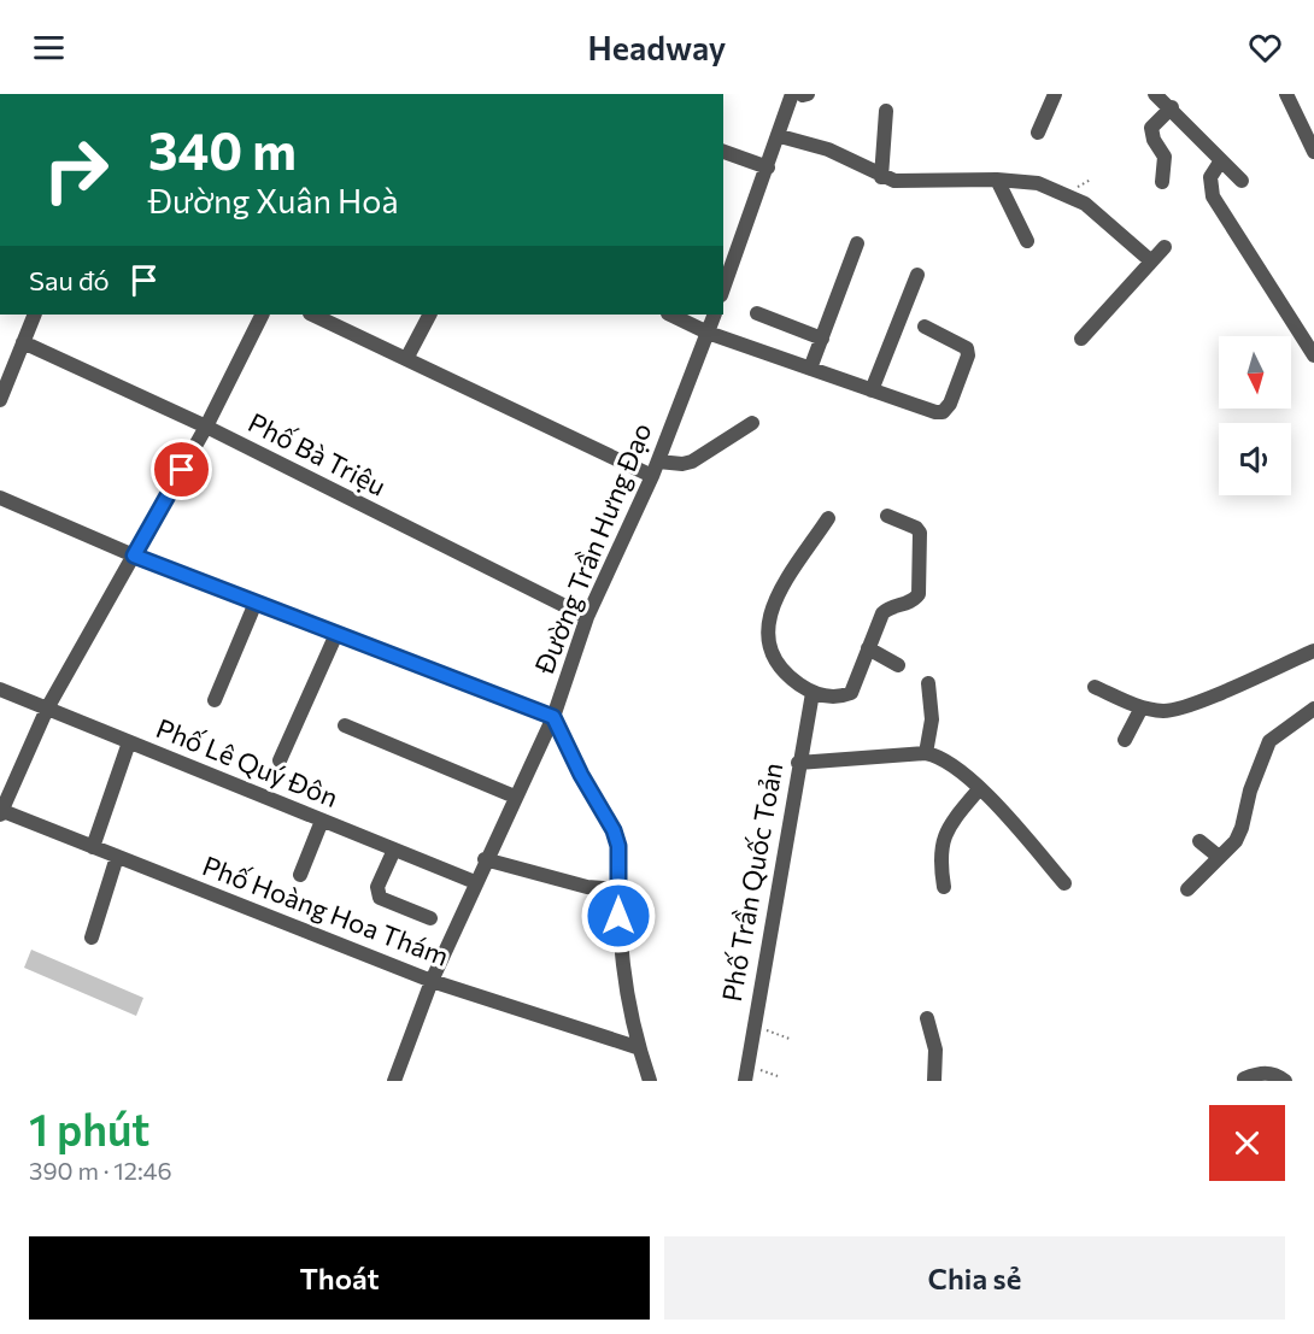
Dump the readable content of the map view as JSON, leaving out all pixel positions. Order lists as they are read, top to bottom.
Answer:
{
  "streets": {
    "street": [
      "Phố Bà Triệu",
      "Đường Trần Hưng Đạo",
      "Phố Lê Quý Đôn",
      "Phố Trần Quốc Toản",
      "Phố Hoàng Hoa Thám"
    ]
  },
  "crossings": [
    ["Phố Bà Triệu", "Đường Trần Hưng Đạo"],
    ["Đường Trần Hưng Đạo", "Phố Lê Quý Đôn"],
    ["Đường Trần Hưng Đạo", "Phố Hoàng Hoa Thám"]
  ],
  "north": "bottom",
  "page": {
    "header": "Headway",
    "turn": ["340 m", "Đường Xuân Hoà"],
    "then": "Sau đó",
    "heading": ["1 phút", "390 m · 12:46"],
    "buttons": ["Thoát", "Chia sẻ"]
  }
}
